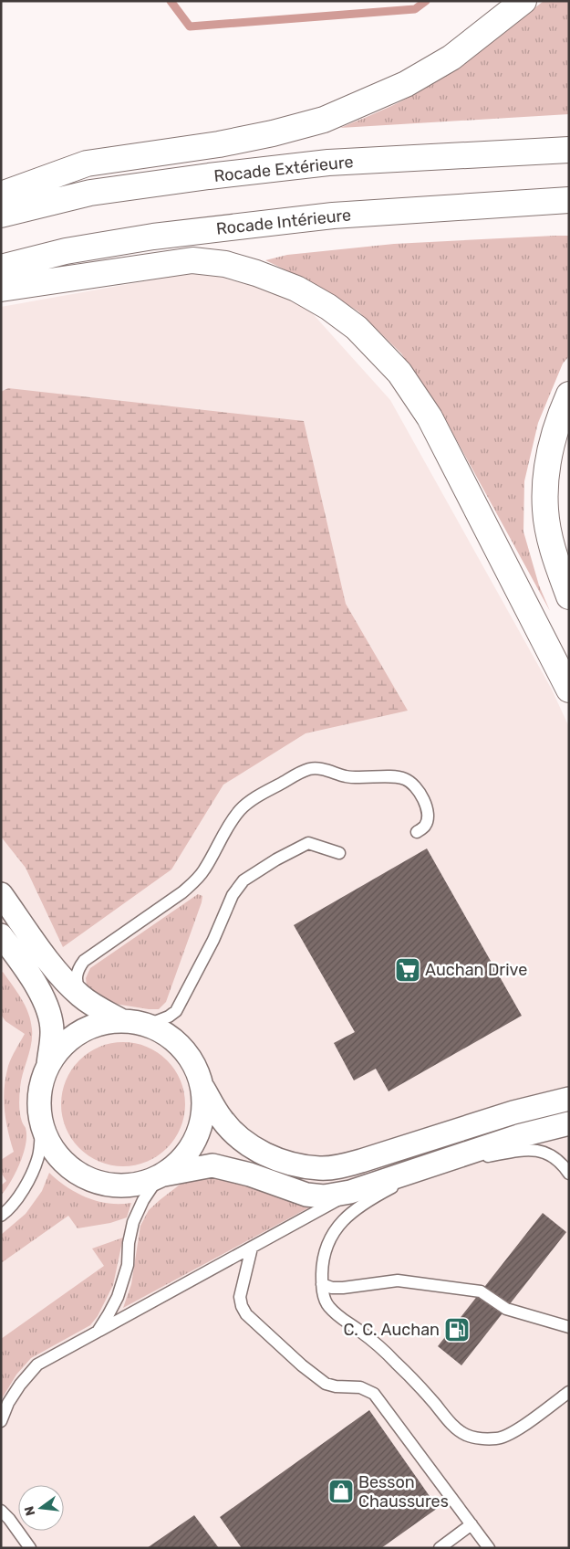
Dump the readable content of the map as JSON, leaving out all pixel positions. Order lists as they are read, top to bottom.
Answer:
{
  "streets": {
    "highway": ["Rocade Extérieure", "Rocade Intérieure"]
  },
  "places": {
    "supermarket": ["Auchan Drive"],
    "fuel station": ["C. C. Auchan"],
    "shop": ["Besson Chaussures"]
  },
  "north": "left"
}
